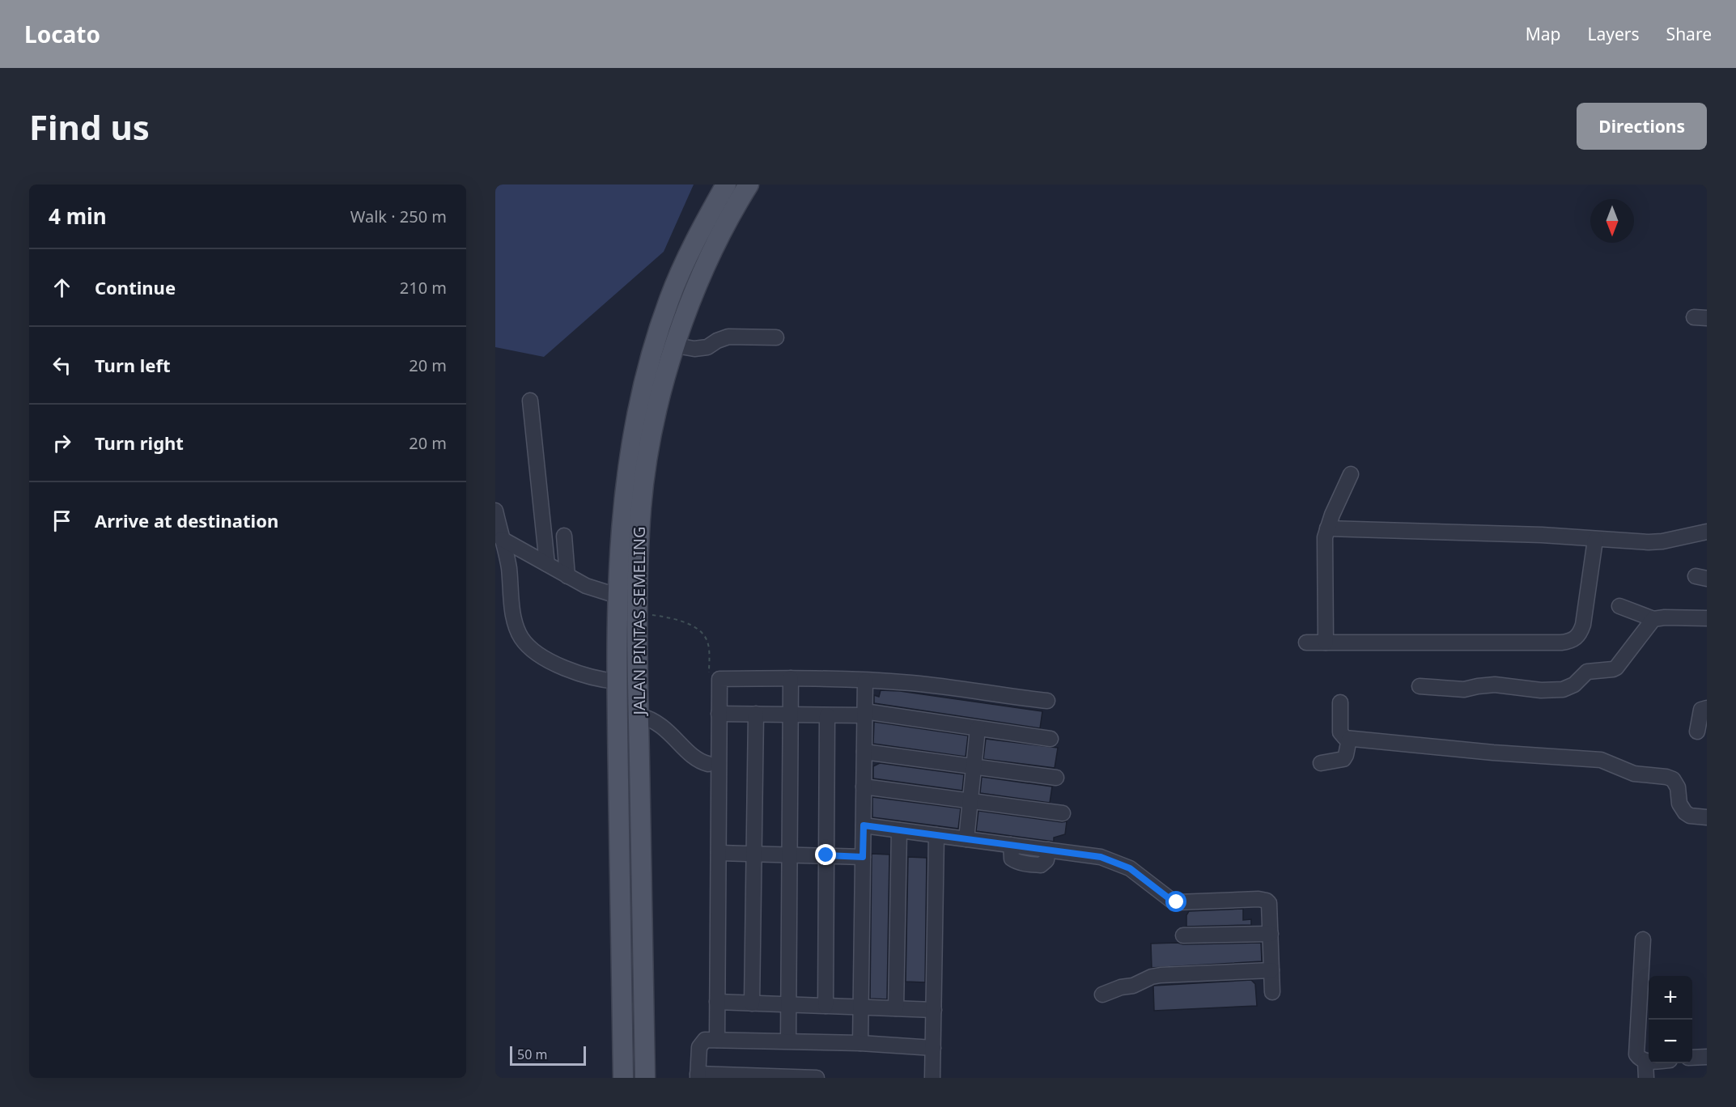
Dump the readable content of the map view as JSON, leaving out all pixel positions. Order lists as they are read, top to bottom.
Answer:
{
  "streets": {
    "main road": ["JALAN PINTAS SEMELING"]
  },
  "scale_bar": "50 m",
  "north": "bottom",
  "page": {
    "header": "Locato",
    "nav": ["Map", "Layers", "Share"],
    "buttons": "Directions",
    "title": "Find us",
    "heading": ["4 min", "Walk · 250 m"],
    "list": [
      ["Continue", "210 m"],
      ["Turn left", "20 m"],
      ["Turn right", "20 m"],
      "Arrive at destination"
    ],
    "map_buttons": ["+", "−"],
    "scale": "50 m"
  }
}
